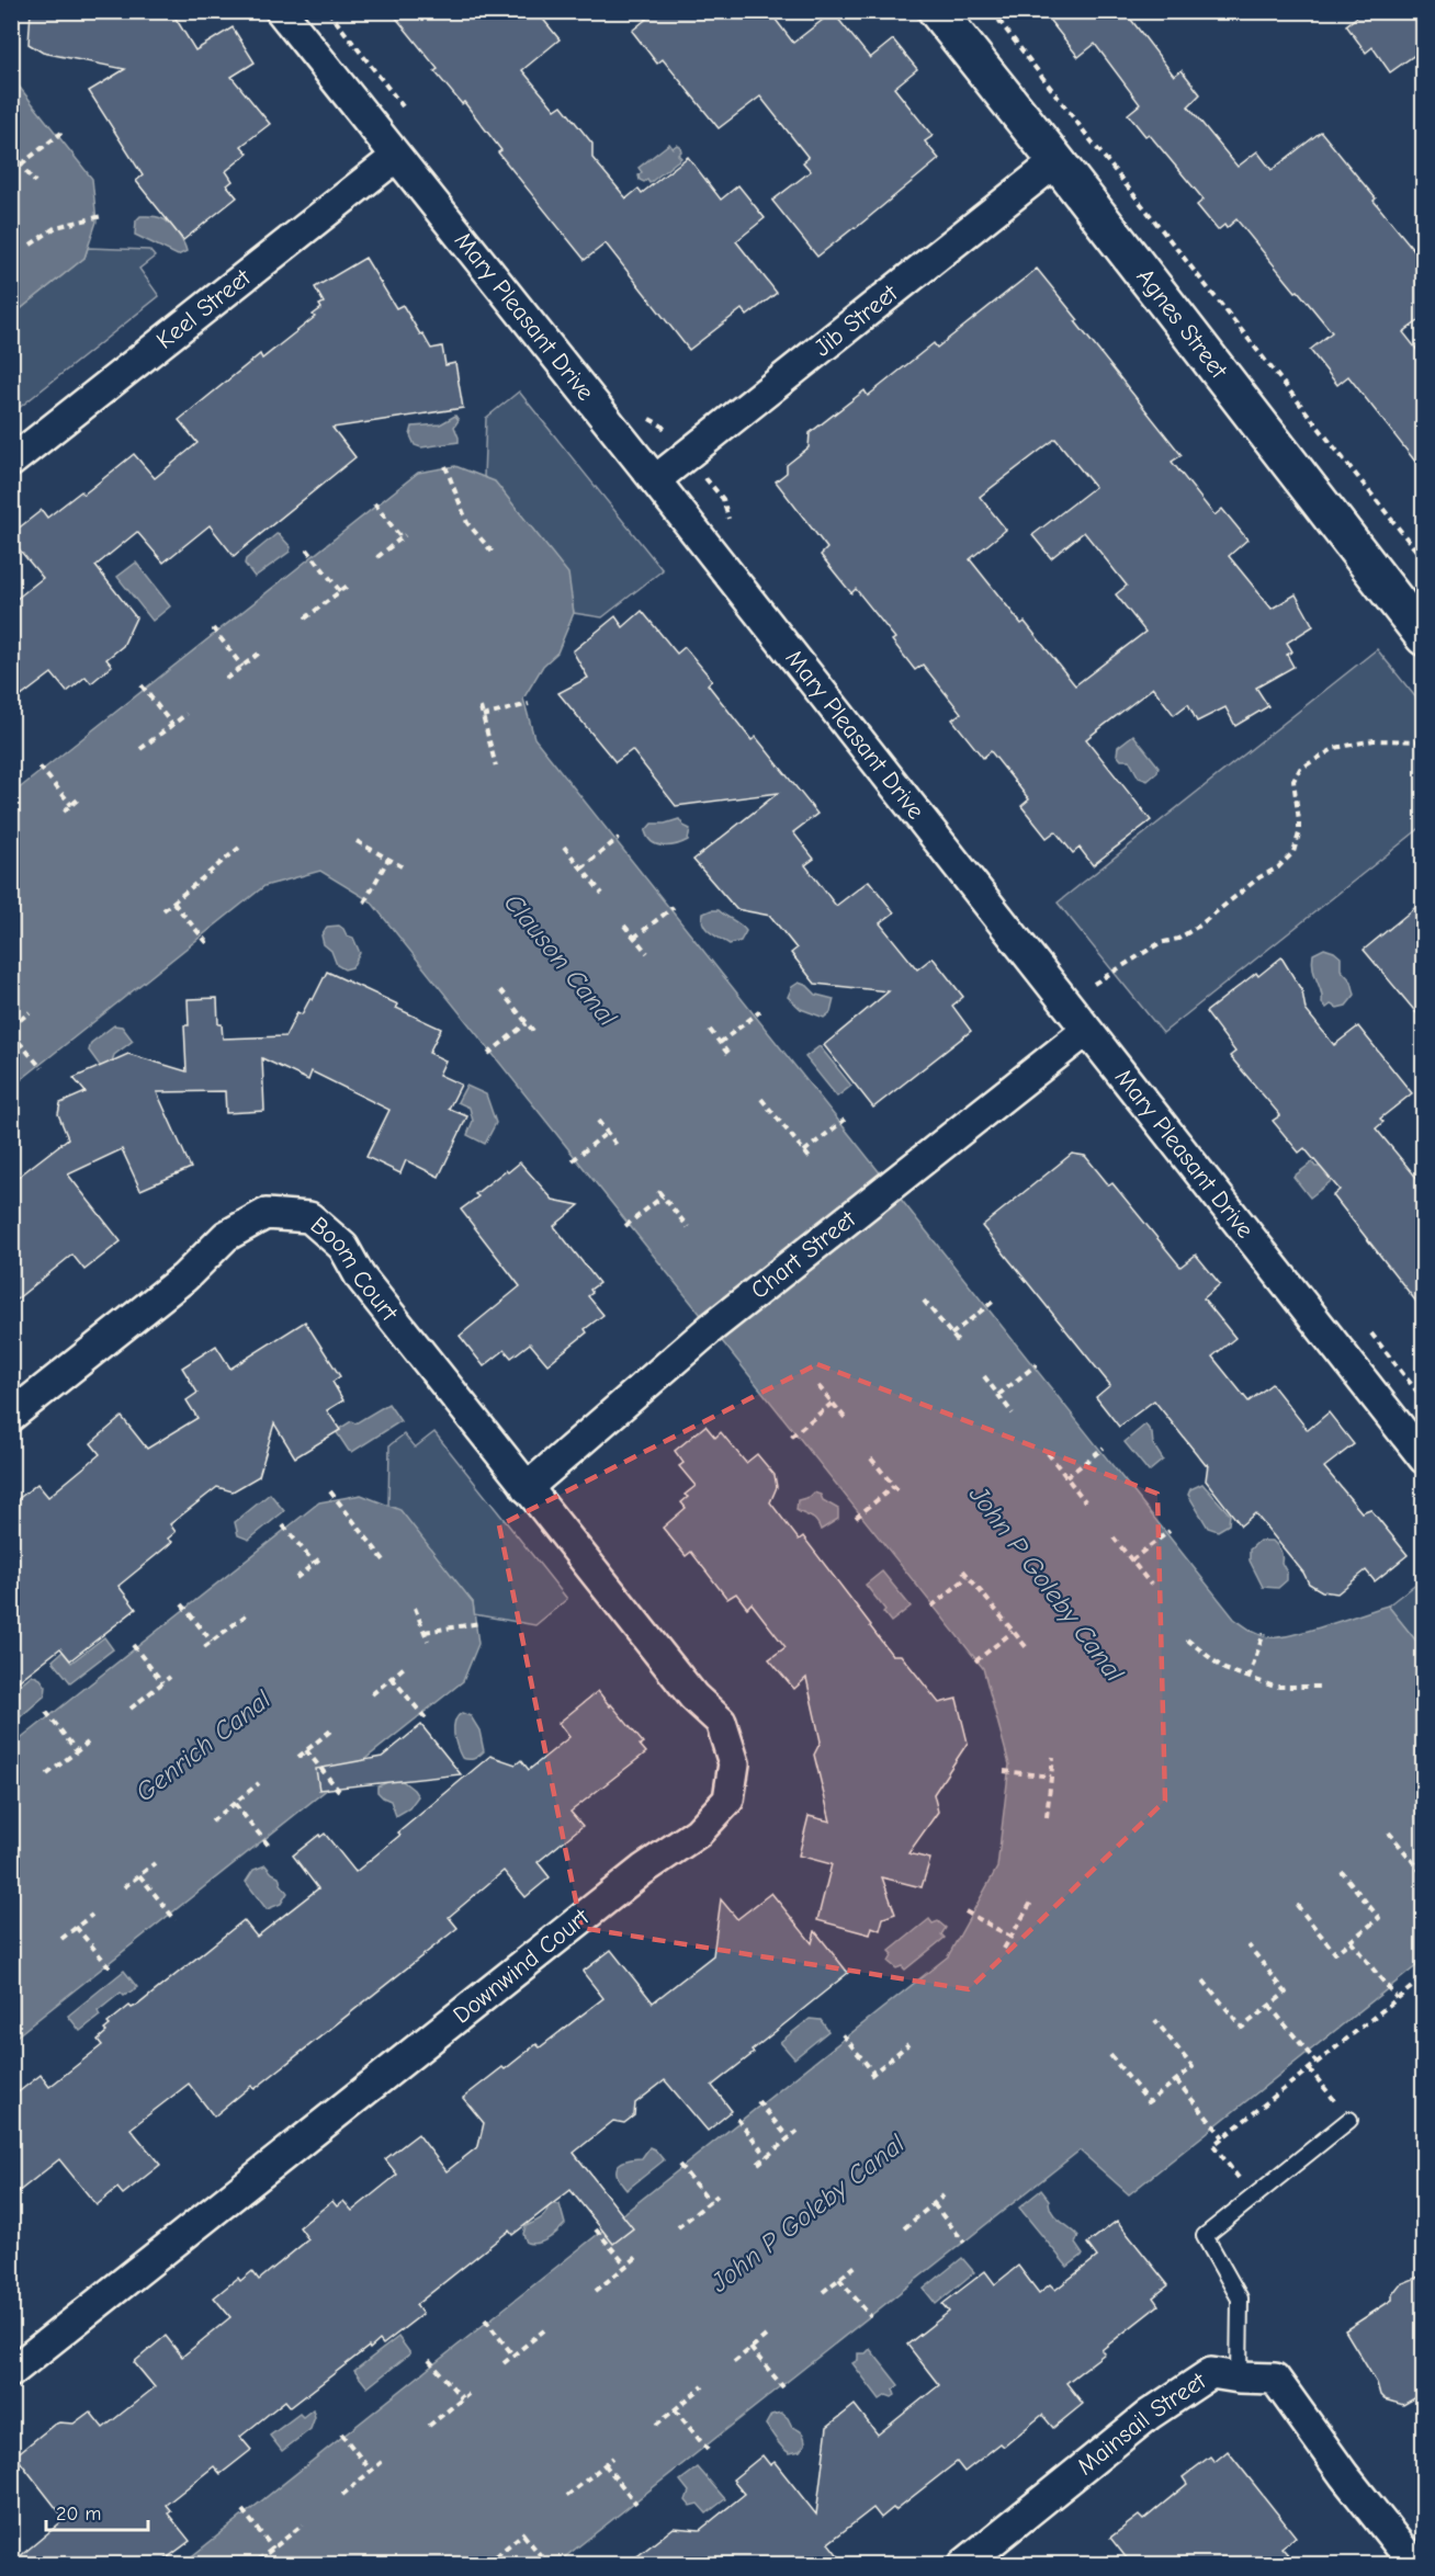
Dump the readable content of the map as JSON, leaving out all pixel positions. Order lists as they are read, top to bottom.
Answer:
{
  "streets": {
    "street": [
      "Keel Street",
      "Mary Pleasant Drive",
      "Jib Street",
      "Agnes Street",
      "Chart Street",
      "Boom Court",
      "Downwind Court",
      "Mainsail Street"
    ]
  },
  "crossings": [
    ["Keel Street", "Mary Pleasant Drive"],
    ["Mary Pleasant Drive", "Jib Street"],
    ["Mary Pleasant Drive", "Chart Street"],
    ["Jib Street", "Agnes Street"],
    ["Chart Street", "Boom Court"],
    ["Chart Street", "Downwind Court"],
    ["Boom Court", "Downwind Court"]
  ],
  "water": ["Clauson Canal", "John P Goleby Canal", "Genrich Canal"],
  "scale_bar": "20 m"
}
